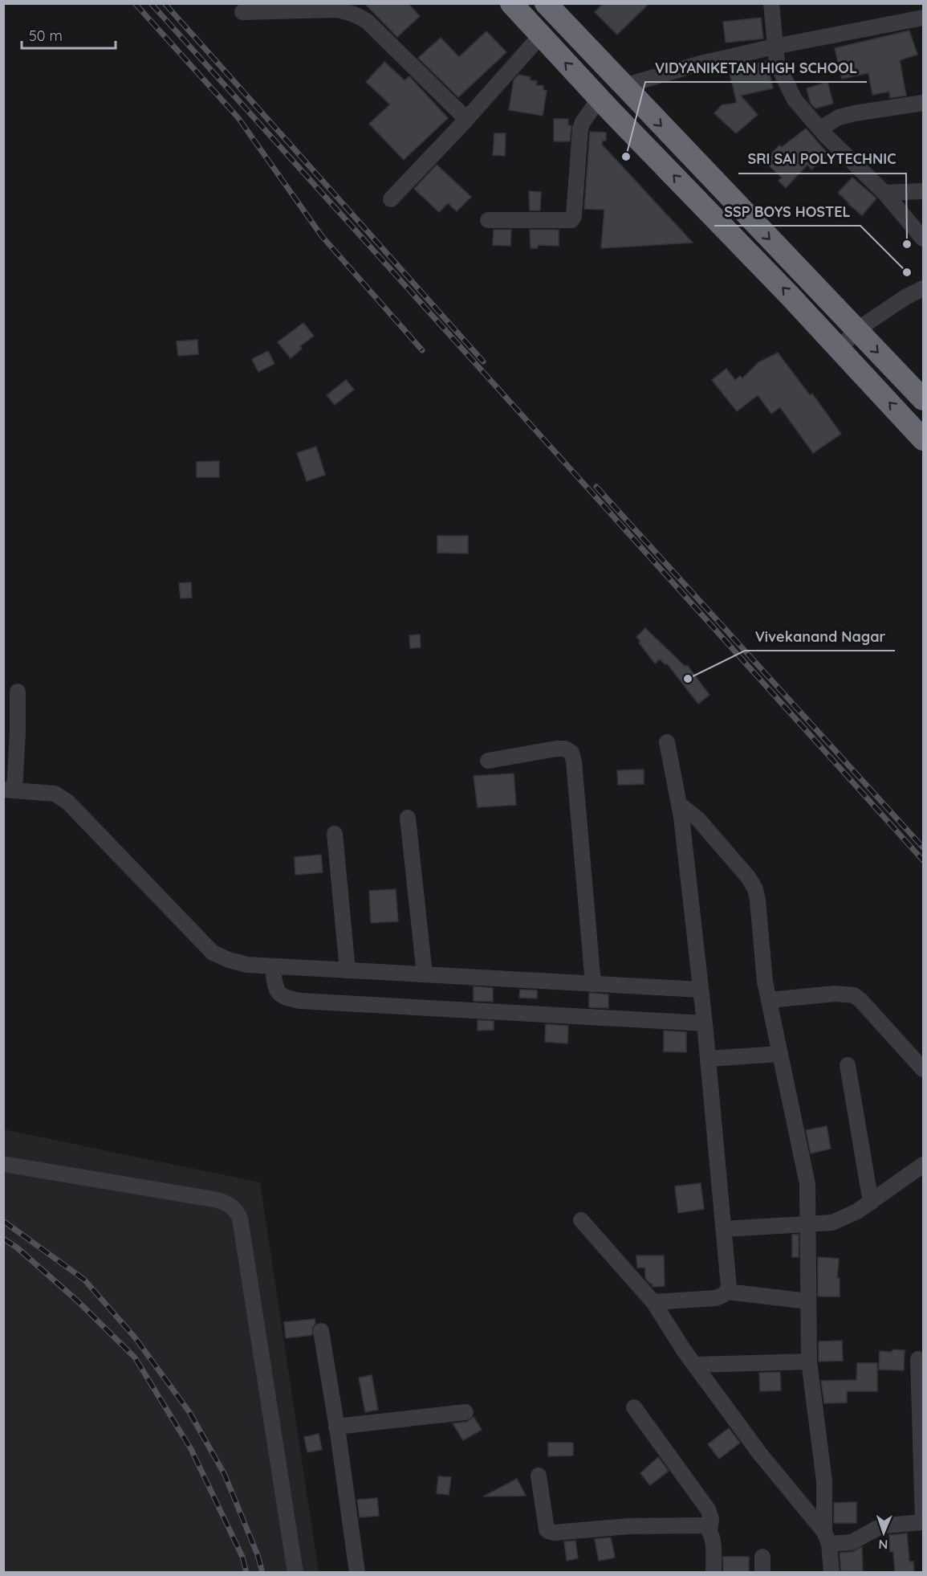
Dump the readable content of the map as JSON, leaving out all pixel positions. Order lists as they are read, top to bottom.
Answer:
{
  "places": [
    "VIDYANIKETAN HIGH SCHOOL",
    "SRI SAI POLYTECHNIC",
    "SSP BOYS HOSTEL",
    "Vivekanand Nagar"
  ],
  "scale_bar": "50 m",
  "north": "bottom"
}
